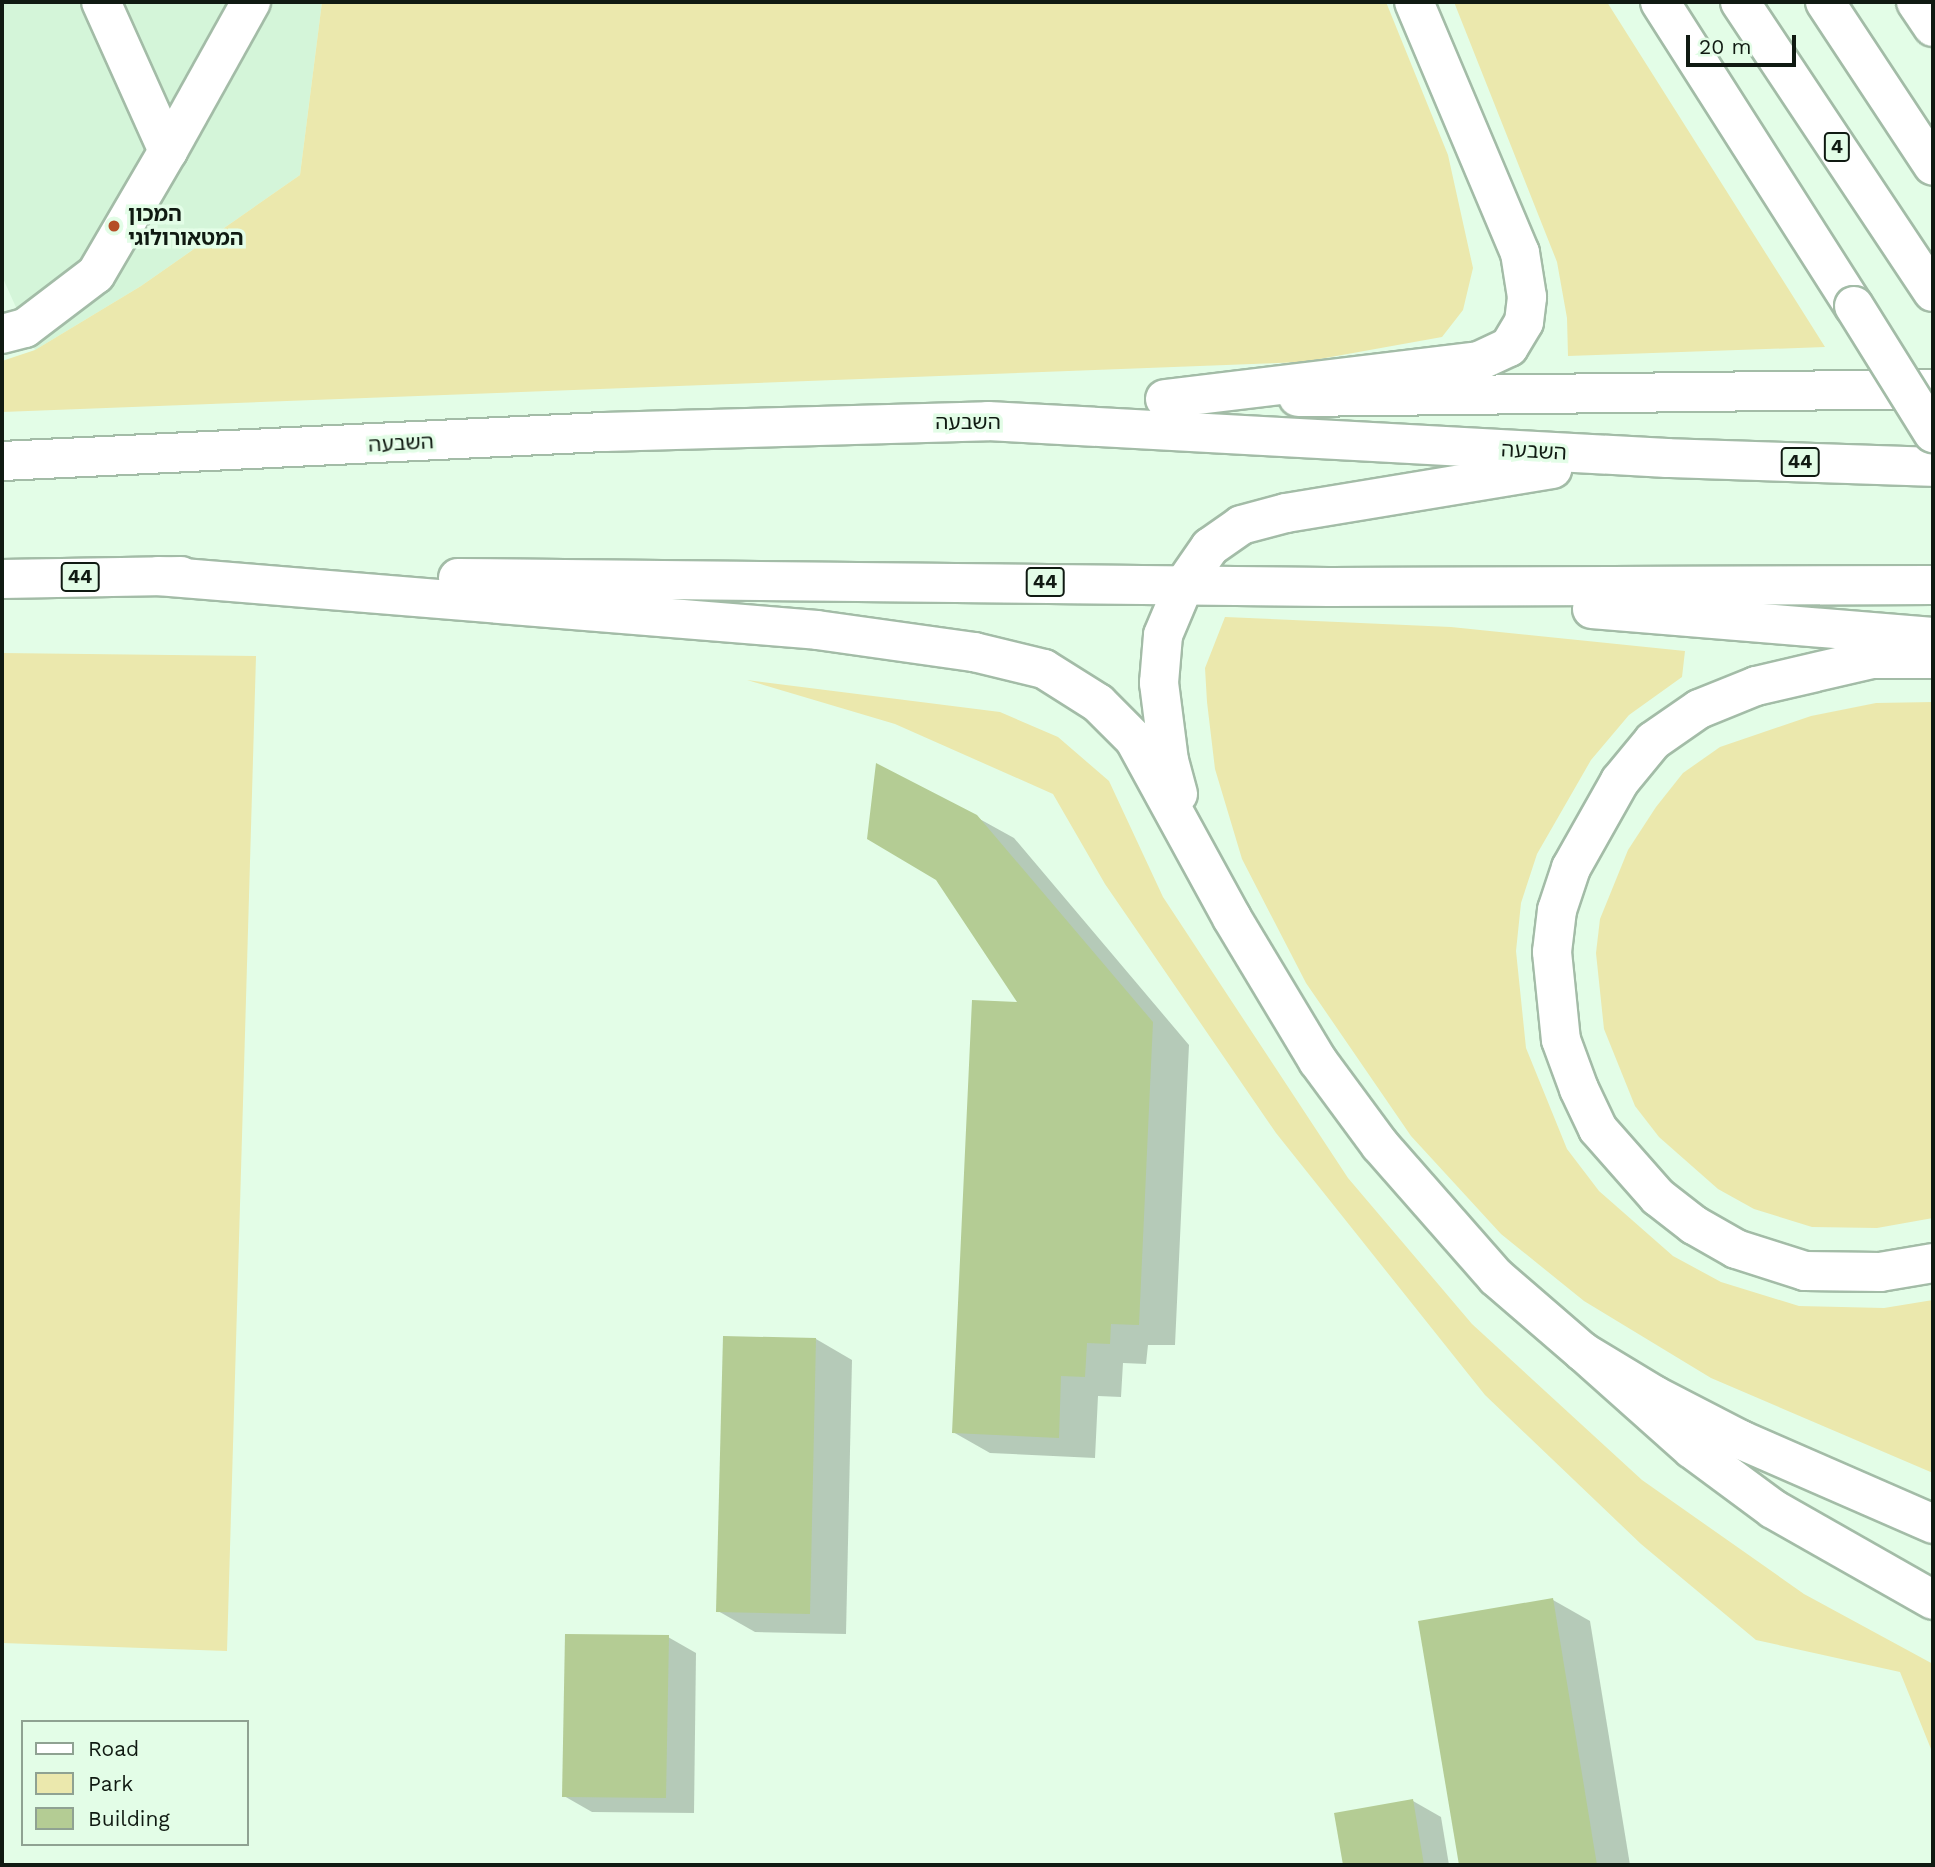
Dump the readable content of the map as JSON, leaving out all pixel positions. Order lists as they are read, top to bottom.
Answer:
{
  "streets": {
    "main road": ["4", "השבעה", "44"]
  },
  "places": ["המכון המטאורולוגי"],
  "legend": ["Road", "Park", "Building"],
  "scale_bar": "20 m"
}
